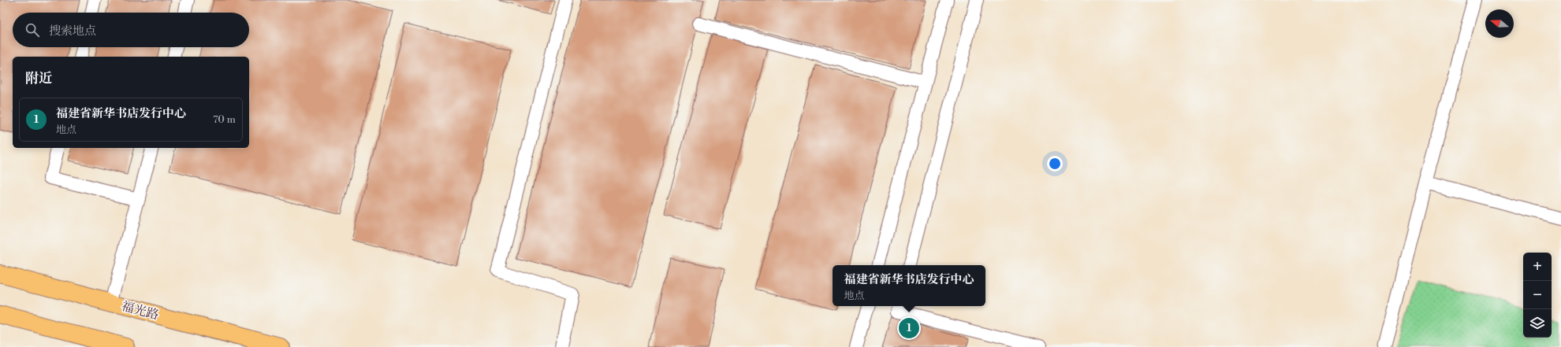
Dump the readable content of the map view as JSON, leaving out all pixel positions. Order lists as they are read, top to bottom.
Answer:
{
  "streets": {
    "main road": ["福光路"]
  },
  "north": "left",
  "page": {
    "search": "搜索地点",
    "heading": "附近",
    "list": [
      {
        "mark": "1",
        "name": "福建省新华书店发行中心",
        "note": "地点",
        "value": "70 m"
      }
    ],
    "map_buttons": ["+", "−"],
    "popup": ["福建省新华书店发行中心", "地点"],
    "pins": "1"
  }
}
